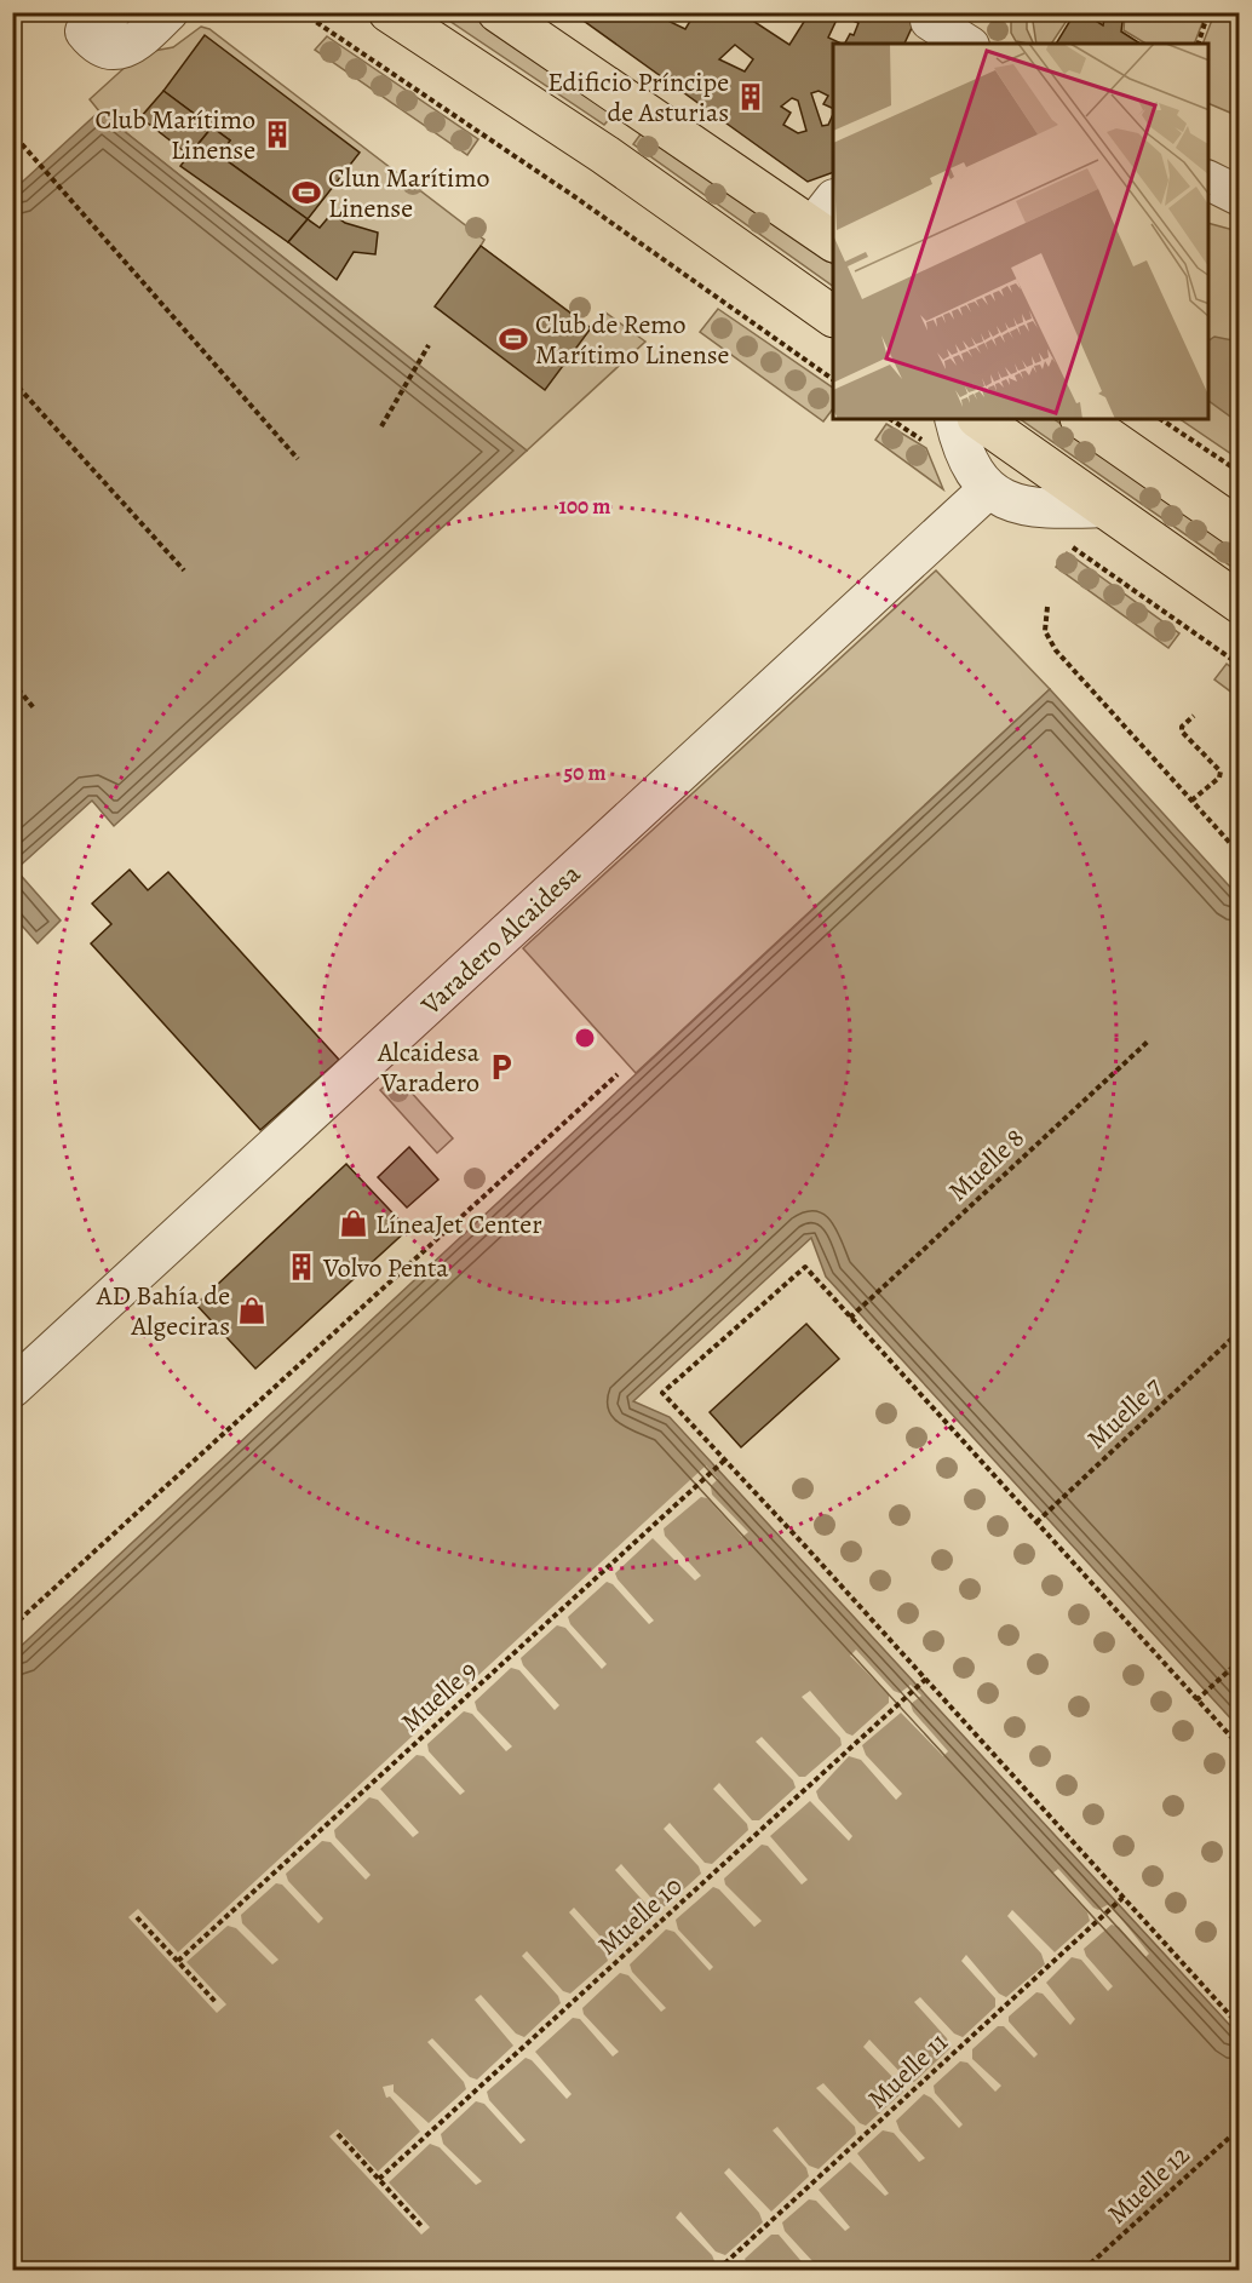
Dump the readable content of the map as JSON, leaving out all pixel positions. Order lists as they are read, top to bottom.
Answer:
{
  "streets": {
    "street": ["Varadero Alcaidesa"],
    "path": [
      "Muelle 8",
      "Muelle 7",
      "Muelle 9",
      "Muelle 10",
      "Muelle 11",
      "Muelle 12"
    ]
  },
  "places": {
    "building": ["Edificio Príncipe de Asturias", "Club Marítimo Linense", "Volvo Penta"],
    "sports": ["Clun Marítimo Linense", "Club de Remo Marítimo Linense"],
    "parking": ["Alcaidesa Varadero"],
    "shop": ["LíneaJet Center", "AD Bahía de Algeciras"]
  },
  "rings": ["100 m", "50 m"]
}
